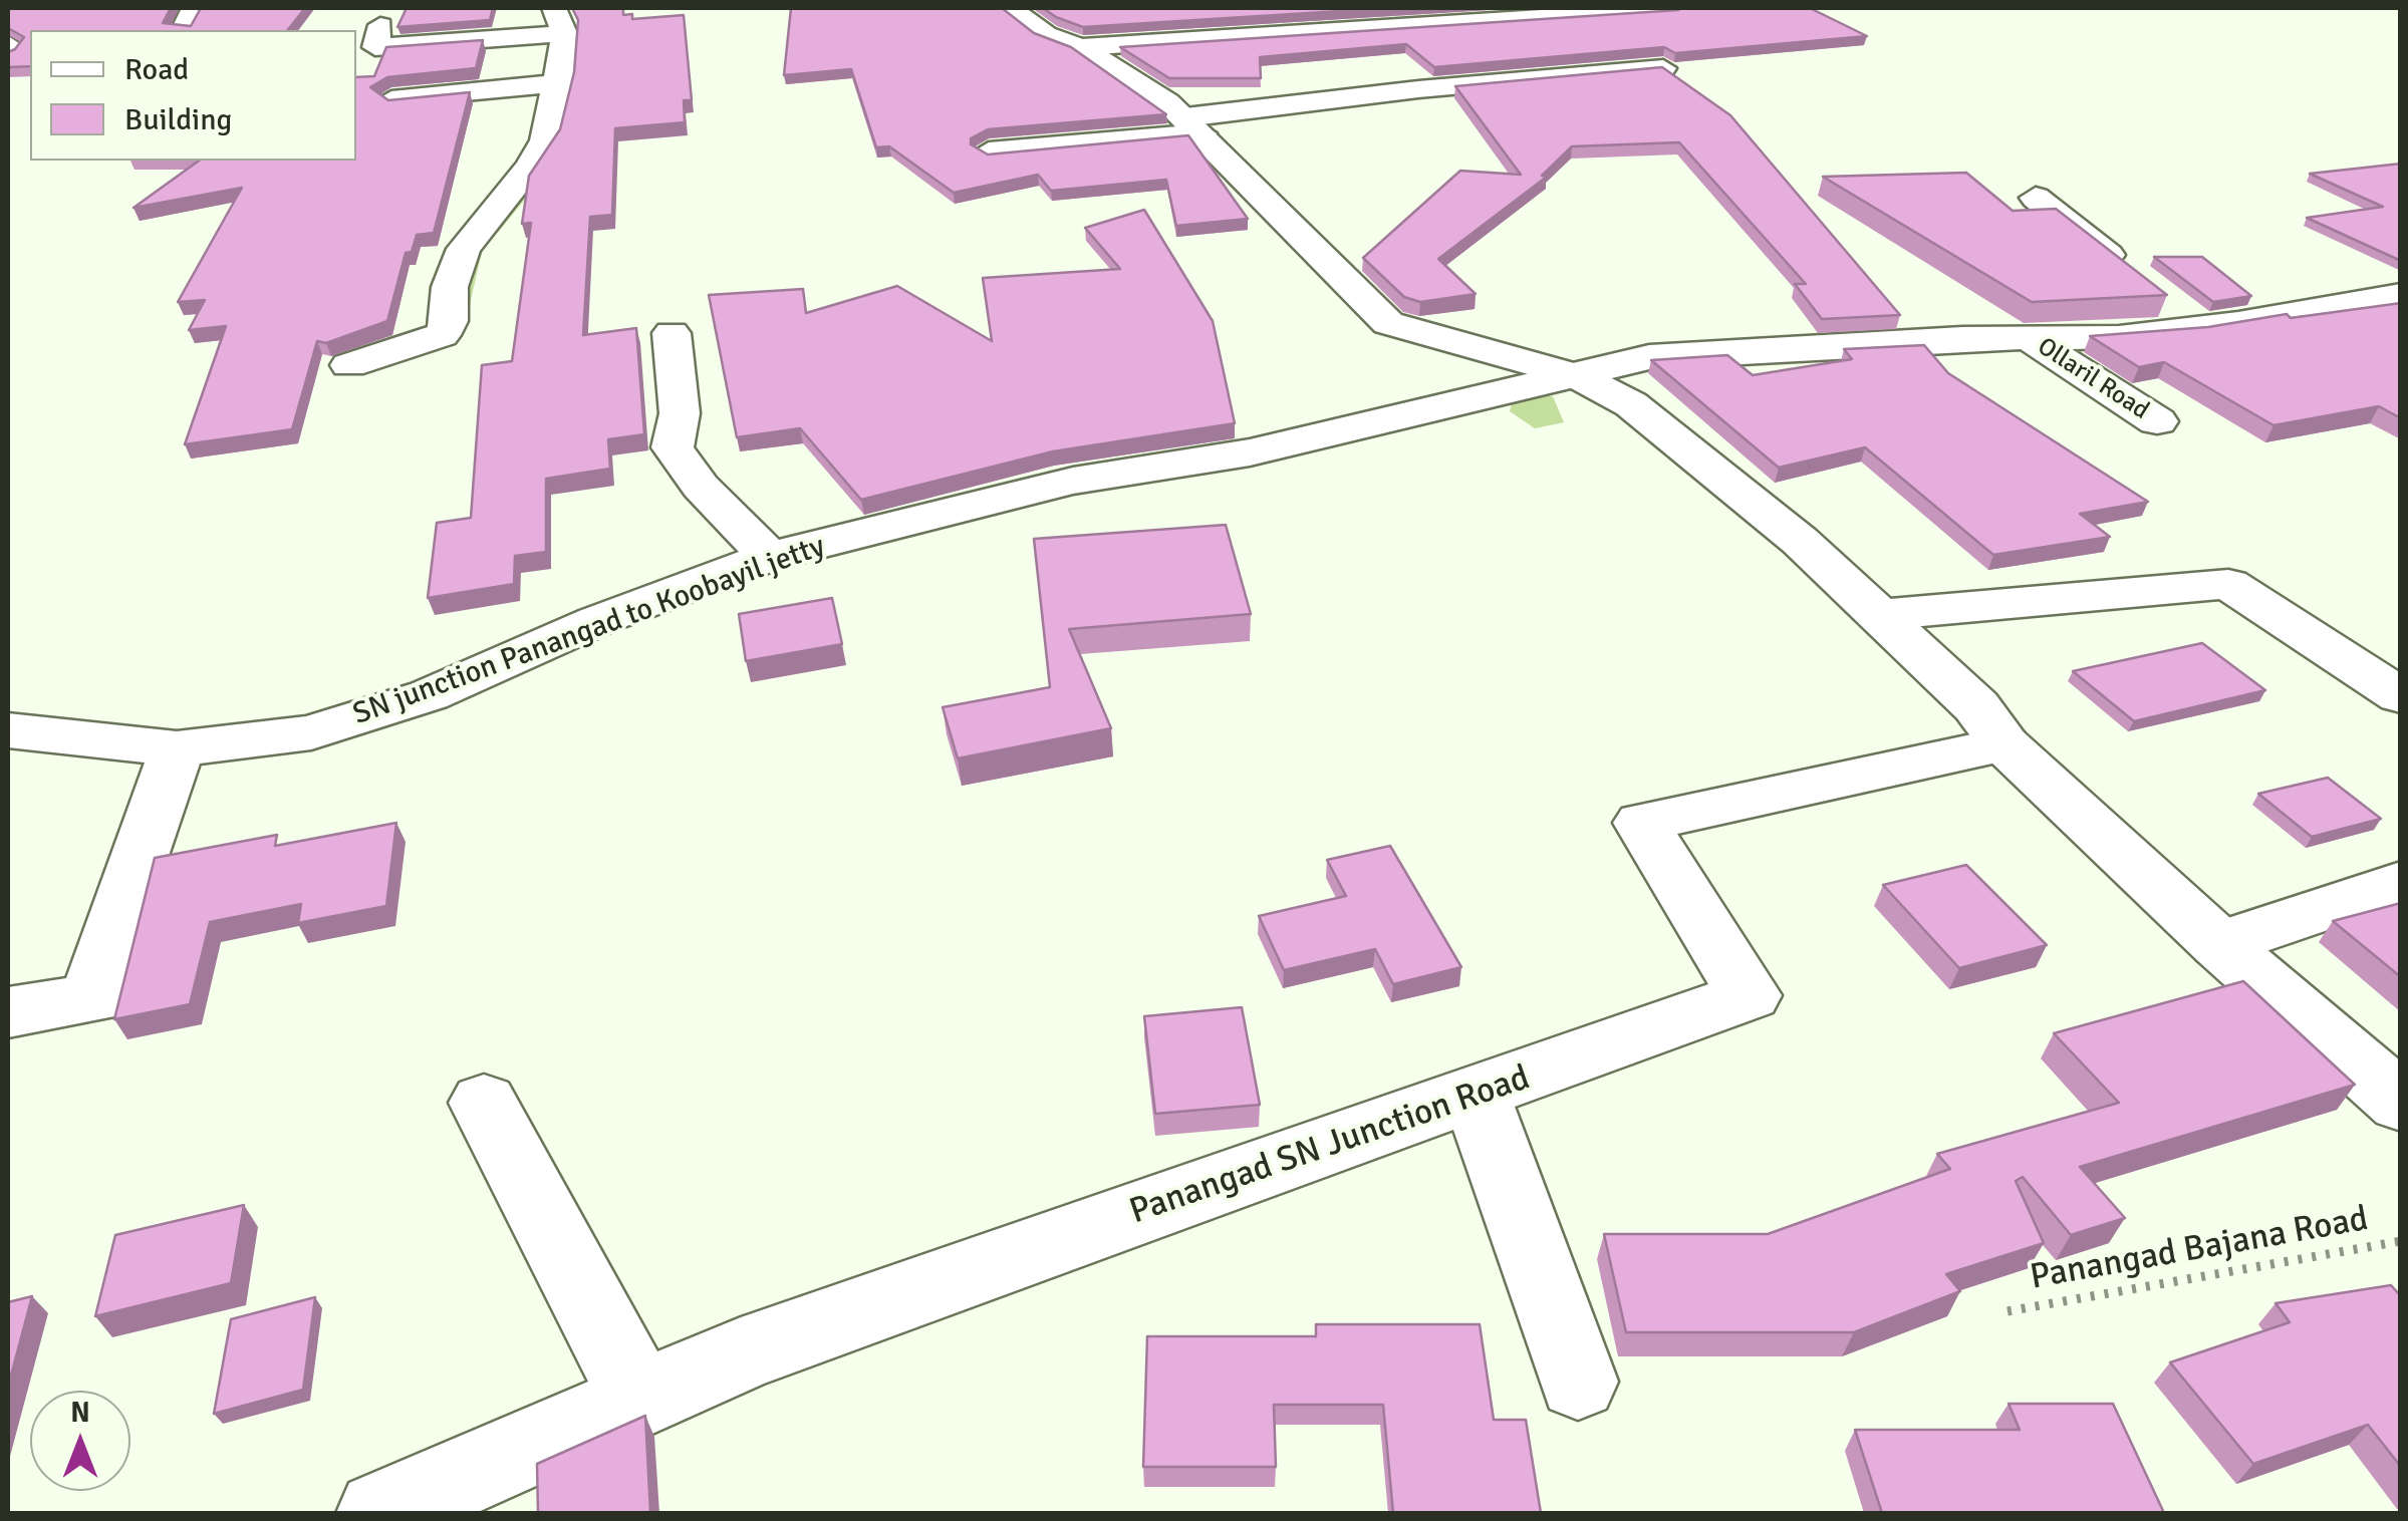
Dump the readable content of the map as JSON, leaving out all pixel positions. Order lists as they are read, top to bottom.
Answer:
{
  "streets": {
    "street": ["Ollaril Road", "SN junction Panangad to Koobayil jetty", "Panangad SN Junction Road"],
    "path": ["Panangad Bajana Road"]
  },
  "crossings": [
    ["Ollaril Road", "SN junction Panangad to Koobayil jetty"]
  ],
  "legend": ["Road", "Building"],
  "north": "top"
}
